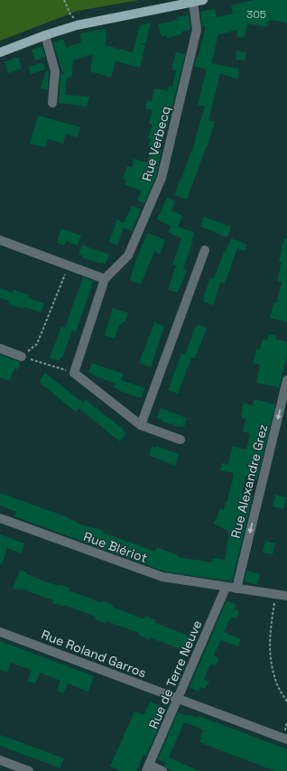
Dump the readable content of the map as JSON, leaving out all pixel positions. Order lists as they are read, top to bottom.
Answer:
{
  "streets": {
    "street": [
      "Rue Verbecq",
      "Rue Alexandre Grez",
      "Rue Blériot",
      "Rue Roland Garros",
      "Rue de Terre Neuve"
    ]
  },
  "crossings": [
    ["Rue Alexandre Grez", "Rue Blériot"],
    ["Rue Blériot", "Rue de Terre Neuve"],
    ["Rue Roland Garros", "Rue de Terre Neuve"]
  ],
  "one_way": ["Rue Alexandre Grez"],
  "house_numbers": ["305"]
}
